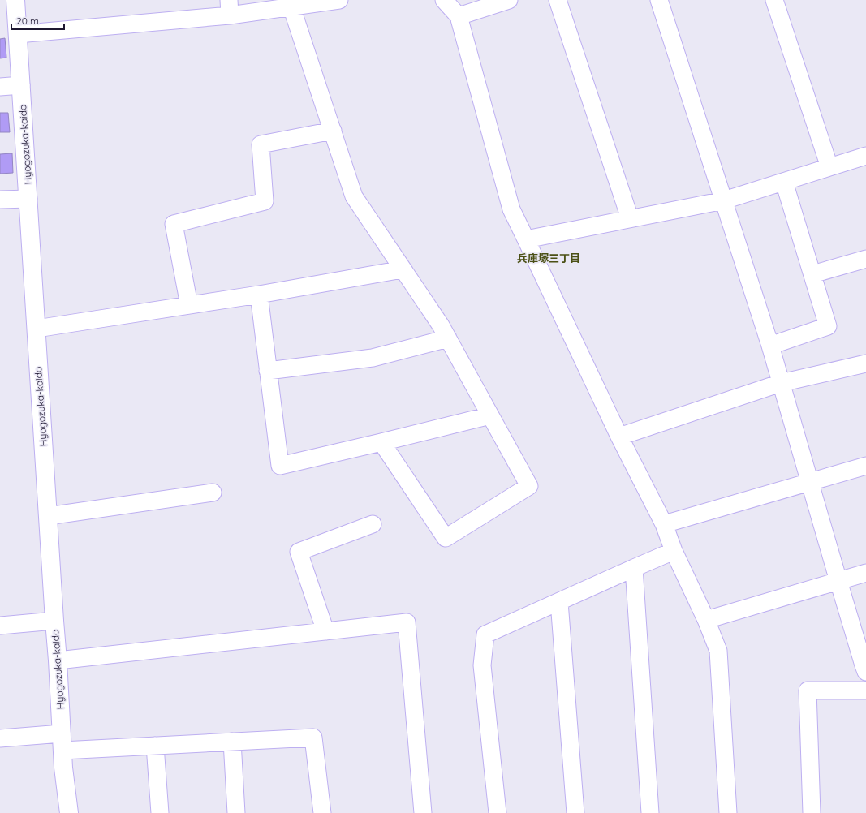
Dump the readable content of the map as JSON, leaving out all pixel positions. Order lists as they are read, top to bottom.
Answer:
{
  "streets": {
    "street": ["Hyogozuka-kaido"]
  },
  "districts": ["兵庫塚三丁目"],
  "scale_bar": "20 m"
}
